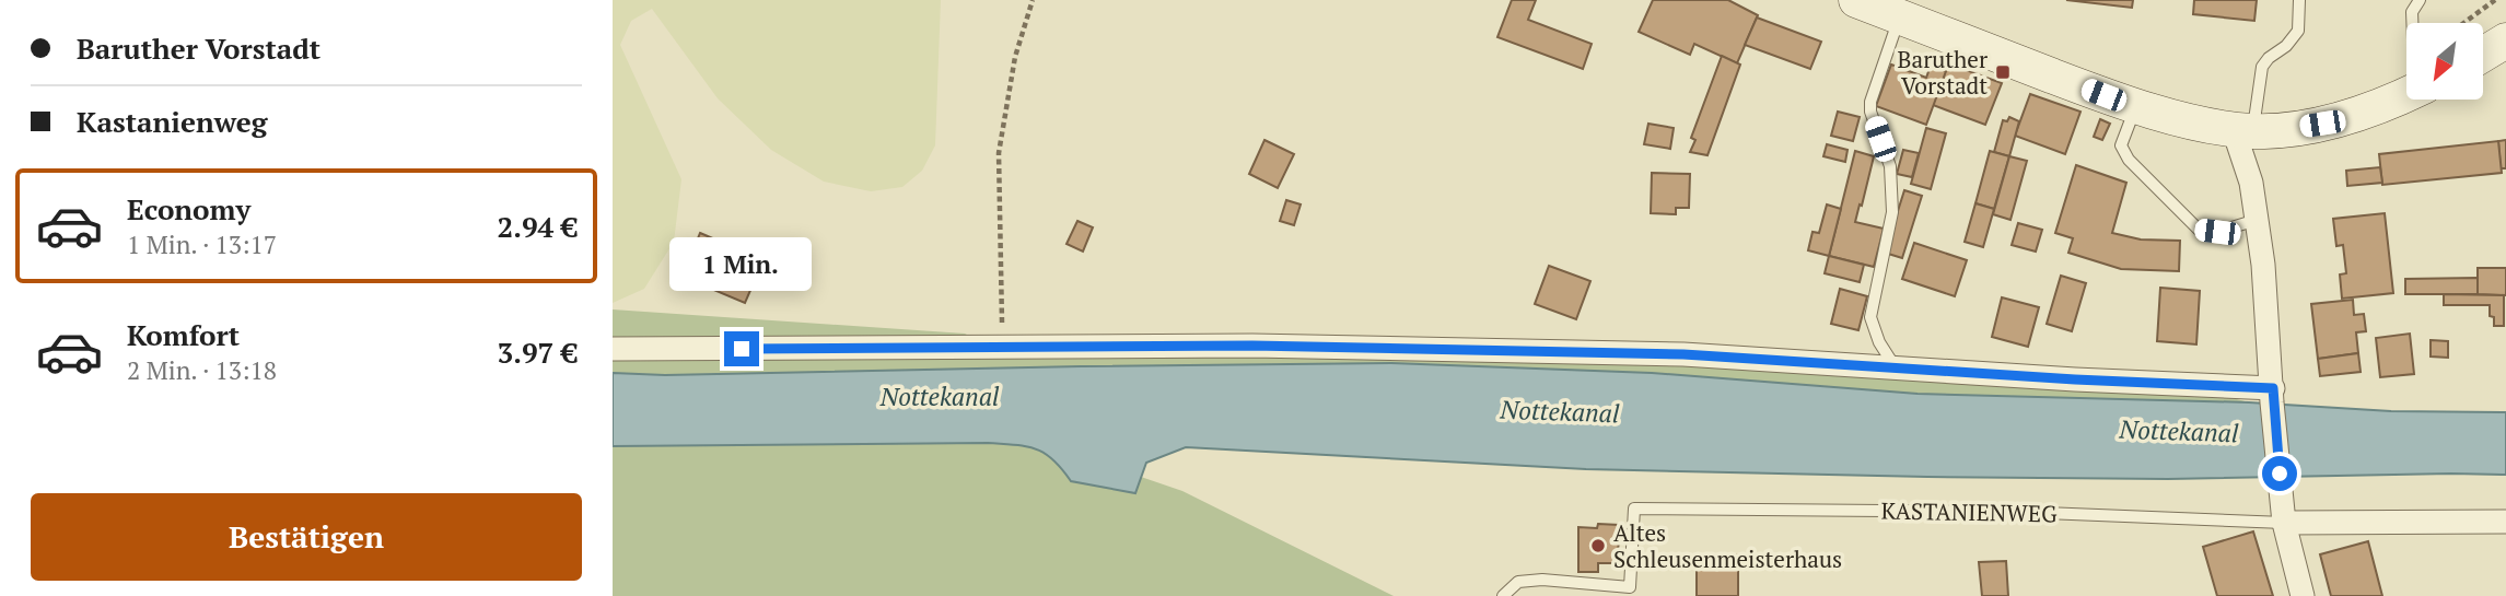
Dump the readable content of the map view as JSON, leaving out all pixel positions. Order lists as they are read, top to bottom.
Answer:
{
  "streets": {
    "lane": ["KASTANIENWEG"]
  },
  "water": ["Nottekanal"],
  "places": {
    "transit": ["Baruther Vorstadt"],
    "other": ["Altes Schleusenmeisterhaus"]
  },
  "north": "bottom left",
  "page": {
    "banner": ["Baruther Vorstadt", "Kastanienweg"],
    "list": [
      {
        "name": "Economy",
        "note": "1 Min. · 13:17",
        "value": "2.94 €"
      },
      {
        "name": "Komfort",
        "note": "2 Min. · 13:18",
        "value": "3.97 €"
      }
    ],
    "bubble": "1 Min.",
    "buttons": "Bestätigen"
  }
}
